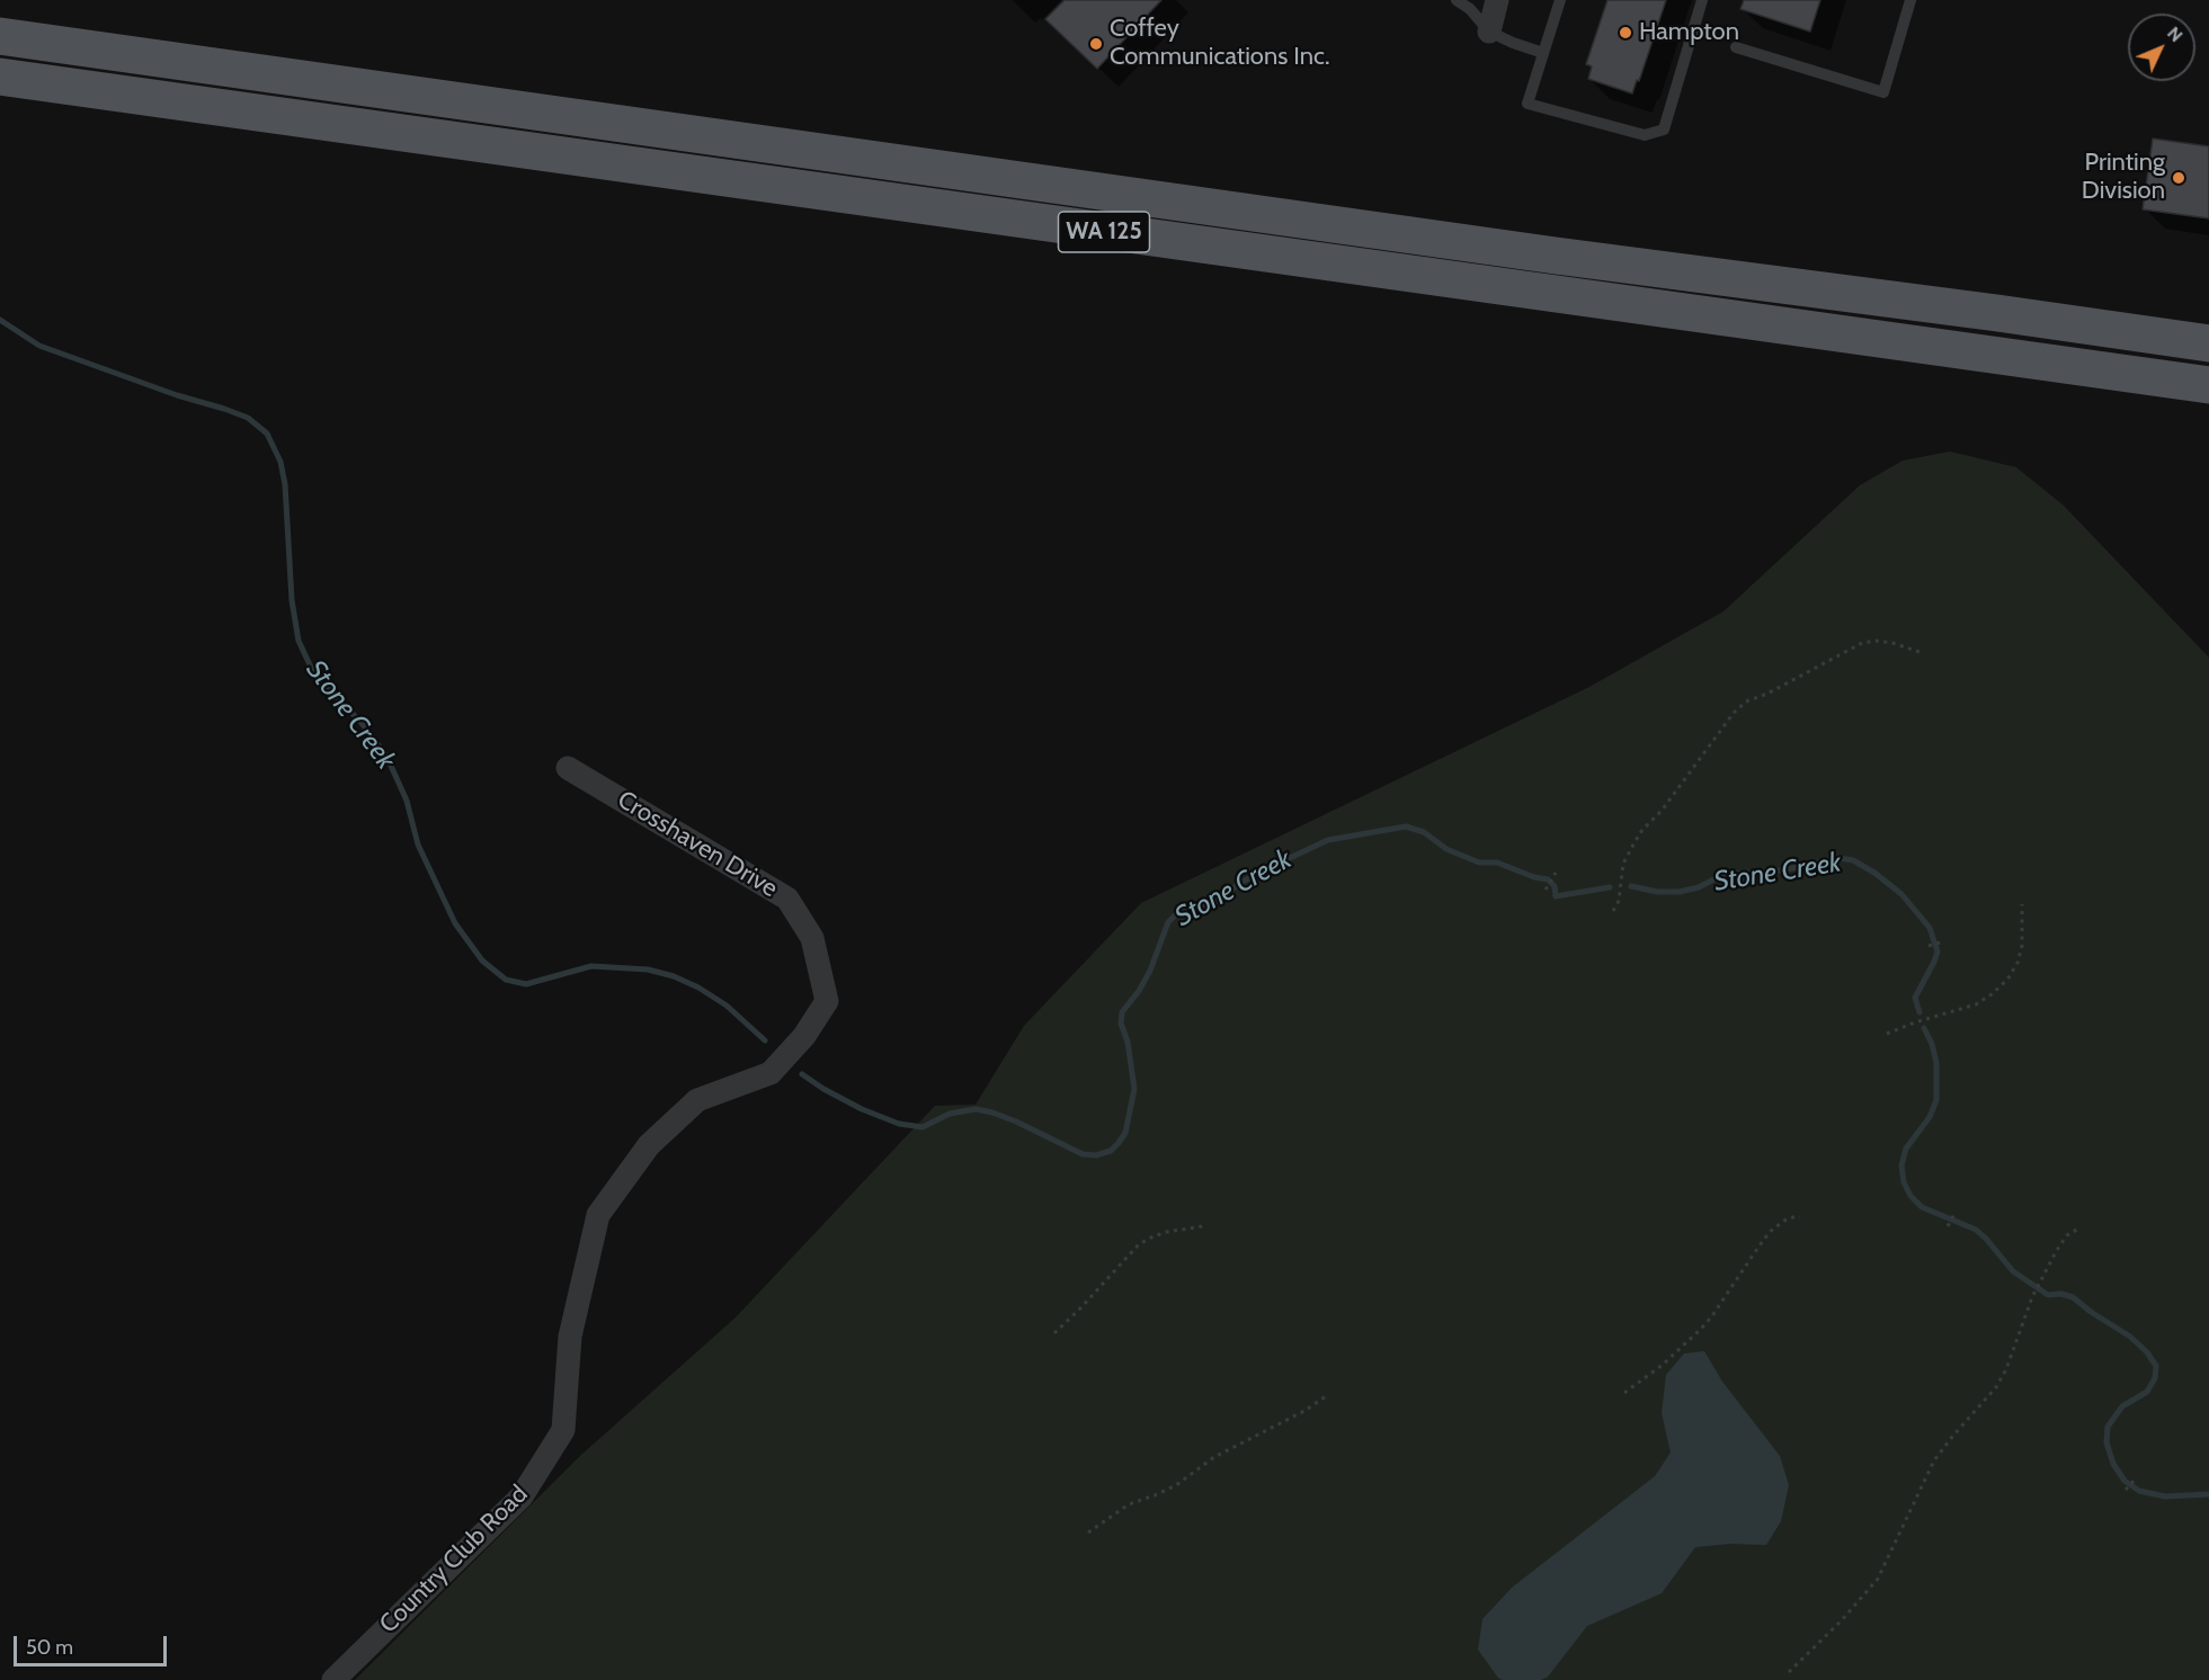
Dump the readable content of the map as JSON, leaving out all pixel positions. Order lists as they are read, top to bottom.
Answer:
{
  "streets": {
    "main road": ["WA 125"],
    "street": ["Crosshaven Drive", "Country Club Road"]
  },
  "crossings": [
    ["Crosshaven Drive", "Country Club Road"]
  ],
  "water": ["Stone Creek"],
  "places": ["Hampton", "Coffey Communications Inc.", "Printing Division"],
  "scale_bar": "50 m",
  "north": "top right"
}
